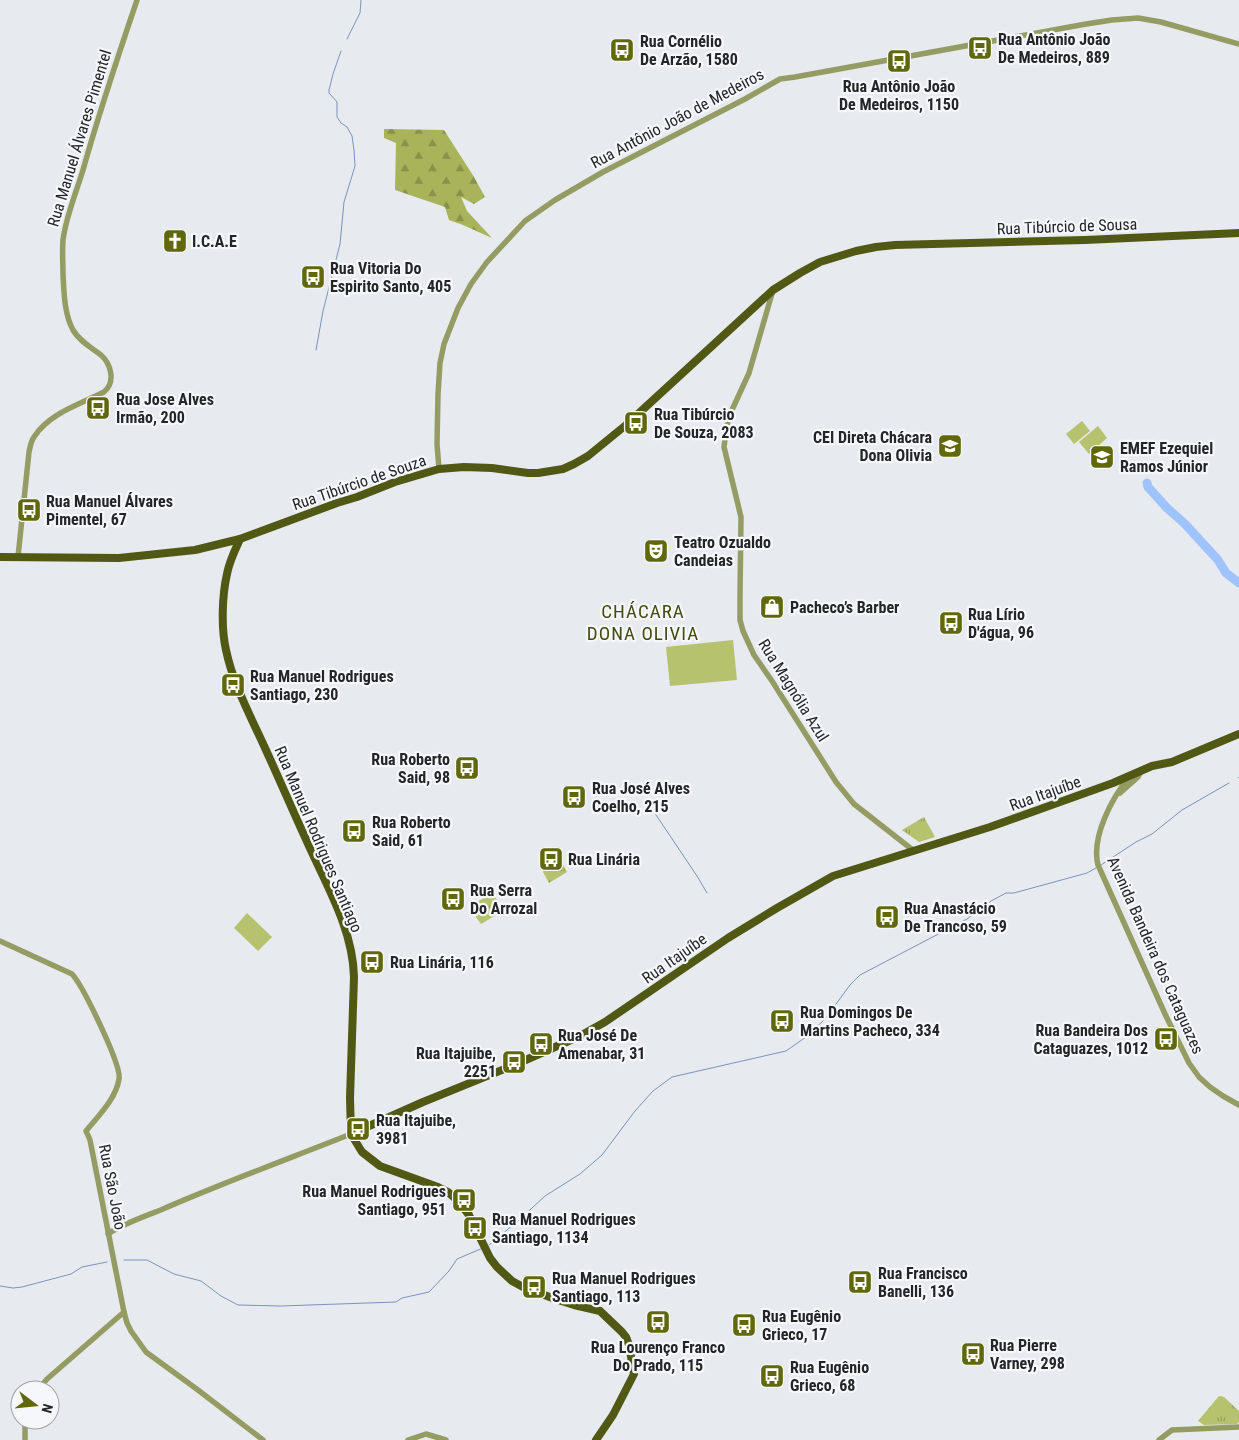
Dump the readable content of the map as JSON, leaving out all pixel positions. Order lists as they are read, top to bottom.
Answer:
{
  "streets": {
    "main road": [
      "Rua Tibúrcio de Sousa",
      "Rua Tibúrcio de Souza",
      "Rua Itajuíbe",
      "Rua Manuel Rodrigues Santiago"
    ],
    "street": [
      "Rua Antônio João de Medeiros",
      "Rua Manuel Álvares Pimentel",
      "Rua Magnólia Azul",
      "Avenida Bandeira dos Cataguazes",
      "Rua São João"
    ]
  },
  "crossings": [
    ["Rua Antônio João de Medeiros", "Rua Tibúrcio de Souza"],
    ["Rua Manuel Álvares Pimentel", "Rua Tibúrcio de Souza"],
    ["Rua Tibúrcio de Sousa", "Rua Tibúrcio de Souza"],
    ["Rua Tibúrcio de Souza", "Rua Magnólia Azul"],
    ["Rua Tibúrcio de Souza", "Rua Manuel Rodrigues Santiago"],
    ["Rua Magnólia Azul", "Rua Itajuíbe"],
    ["Rua Itajuíbe", "Rua Manuel Rodrigues Santiago"],
    ["Rua Itajuíbe", "Avenida Bandeira dos Cataguazes"],
    ["Rua Itajuíbe", "Rua São João"]
  ],
  "districts": ["CHÁCARA DONA OLIVIA"],
  "places": {
    "bus stop": [
      "Rua Antônio João De Medeiros, 889",
      "Rua Cornélio De Arzão, 1580",
      "Rua Antônio João De Medeiros, 1150",
      "Rua Vitoria Do Espirito Santo, 405",
      "Rua Jose Alves Irmão, 200",
      "Rua Tibúrcio De Souza, 2083",
      "Rua Manuel Álvares Pimentel, 67",
      "Rua Lírio D'água, 96",
      "Rua Manuel Rodrigues Santiago, 230",
      "Rua Roberto Said, 98",
      "Rua José Alves Coelho, 215",
      "Rua Roberto Said, 61",
      "Rua Linária",
      "Rua Serra Do Arrozal",
      "Rua Anastácio De Trancoso, 59",
      "Rua Linária, 116",
      "Rua Domingos De Martins Pacheco, 334",
      "Rua Bandeira Dos Cataguazes, 1012",
      "Rua José De Amenabar, 31",
      "Rua Itajuibe, 2251",
      "Rua Itajuibe, 3981",
      "Rua Manuel Rodrigues Santiago, 951",
      "Rua Manuel Rodrigues Santiago, 1134",
      "Rua Francisco Banelli, 136",
      "Rua Manuel Rodrigues Santiago, 113",
      "Rua Lourenço Franco Do Prado, 115",
      "Rua Eugênio Grieco, 17",
      "Rua Pierre Varney, 298",
      "Rua Eugênio Grieco, 68"
    ],
    "church": ["I.C.A.E"],
    "school or university": ["CEI Direta Chácara Dona Olivia", "EMEF Ezequiel Ramos Júnior"],
    "theatre": ["Teatro Ozualdo Candeias"],
    "shop": ["Pacheco’s Barber"]
  },
  "north": "right"
}
